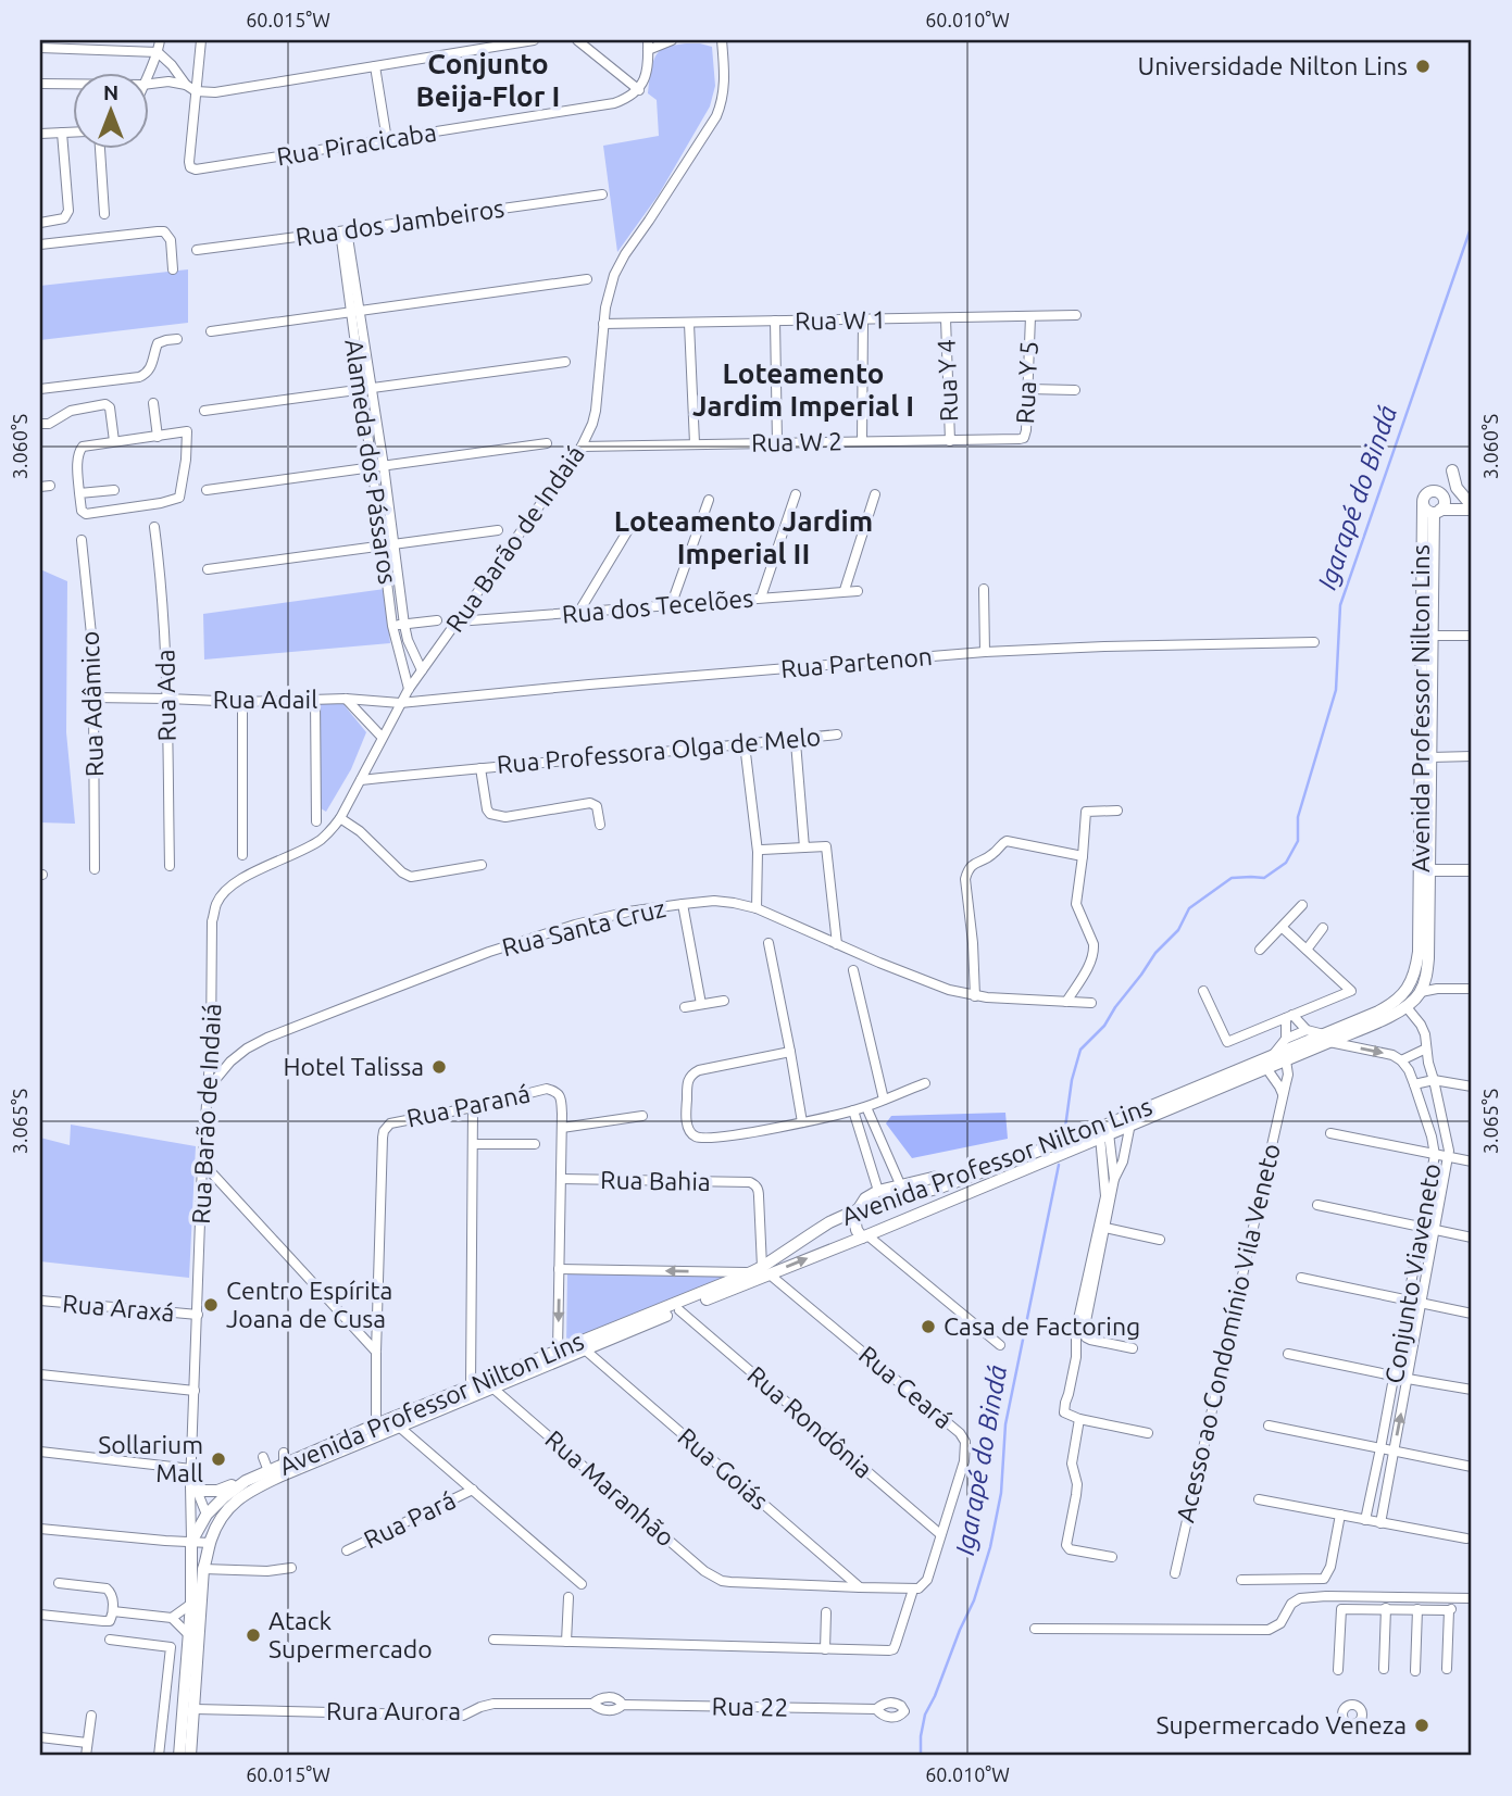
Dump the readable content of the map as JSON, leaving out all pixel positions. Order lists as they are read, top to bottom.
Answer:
{
  "streets": {
    "main road": ["Avenida Professor Nilton Lins"],
    "street": [
      "Rua Piracicaba",
      "Rua dos Jambeiros",
      "Rua W 1",
      "Rua Y 4",
      "Rua Y 5",
      "Rua W 2",
      "Alameda dos Pássaros",
      "Rua Barão de Indaiá",
      "Rua dos Tecelões",
      "Rua Partenon",
      "Rua Ada",
      "Rua Adail",
      "Rua Adâmico",
      "Rua Professora Olga de Melo",
      "Rua Santa Cruz",
      "Rua Paraná",
      "Rua Bahia",
      "Conjunto Viaveneto",
      "Rua Araxá",
      "Acesso ao Condomínio Vila Veneto",
      "Rua Ceará",
      "Rua Rondônia",
      "Rua Goiás",
      "Rua Maranhão",
      "Rua Pará",
      "Rua 22",
      "Rura Aurora"
    ]
  },
  "crossings": [
    ["Rua dos Jambeiros", "Alameda dos Pássaros"],
    ["Rua W 1", "Rua Y 4"],
    ["Rua W 1", "Rua Y 5"],
    ["Rua W 1", "Rua Barão de Indaiá"],
    ["Rua Y 4", "Rua W 2"],
    ["Rua Y 5", "Rua W 2"],
    ["Rua W 2", "Rua Barão de Indaiá"],
    ["Alameda dos Pássaros", "Rua Barão de Indaiá"],
    ["Rua Barão de Indaiá", "Rua dos Tecelões"],
    ["Rua Barão de Indaiá", "Rua Partenon"],
    ["Rua Barão de Indaiá", "Rua Adail"],
    ["Rua Barão de Indaiá", "Avenida Professor Nilton Lins"],
    ["Rua Barão de Indaiá", "Rua Professora Olga de Melo"],
    ["Rua Barão de Indaiá", "Rua Santa Cruz"],
    ["Rua Barão de Indaiá", "Rua Araxá"],
    ["Rua Partenon", "Rua Adail"],
    ["Rua Ada", "Rua Adail"],
    ["Rua Adail", "Rua Adâmico"],
    ["Avenida Professor Nilton Lins", "Rua Bahia"],
    ["Avenida Professor Nilton Lins", "Acesso ao Condomínio Vila Veneto"],
    ["Avenida Professor Nilton Lins", "Rua Ceará"],
    ["Avenida Professor Nilton Lins", "Rua Rondônia"],
    ["Avenida Professor Nilton Lins", "Rua Goiás"],
    ["Avenida Professor Nilton Lins", "Rua Maranhão"],
    ["Avenida Professor Nilton Lins", "Rura Aurora"],
    ["Rua Bahia", "Rua Ceará"],
    ["Rua Ceará", "Rua Rondônia"],
    ["Rua Goiás", "Rua Maranhão"],
    ["Rua 22", "Rura Aurora"]
  ],
  "districts": ["Conjunto Beija-Flor I", "Loteamento Jardim Imperial I", "Loteamento Jardim Imperial II"],
  "water": ["Igarapé do Bindá"],
  "places": [
    "Universidade Nilton Lins",
    "Hotel Talissa",
    "Centro Espírita Joana de Cusa",
    "Casa de Factoring",
    "Sollarium Mall",
    "Atack Supermercado",
    "Supermercado Veneza"
  ],
  "north": "top",
  "coordinates": [
    "60.015°W",
    "60.010°W",
    "3.060°S",
    "3.065°S"
  ]
}
